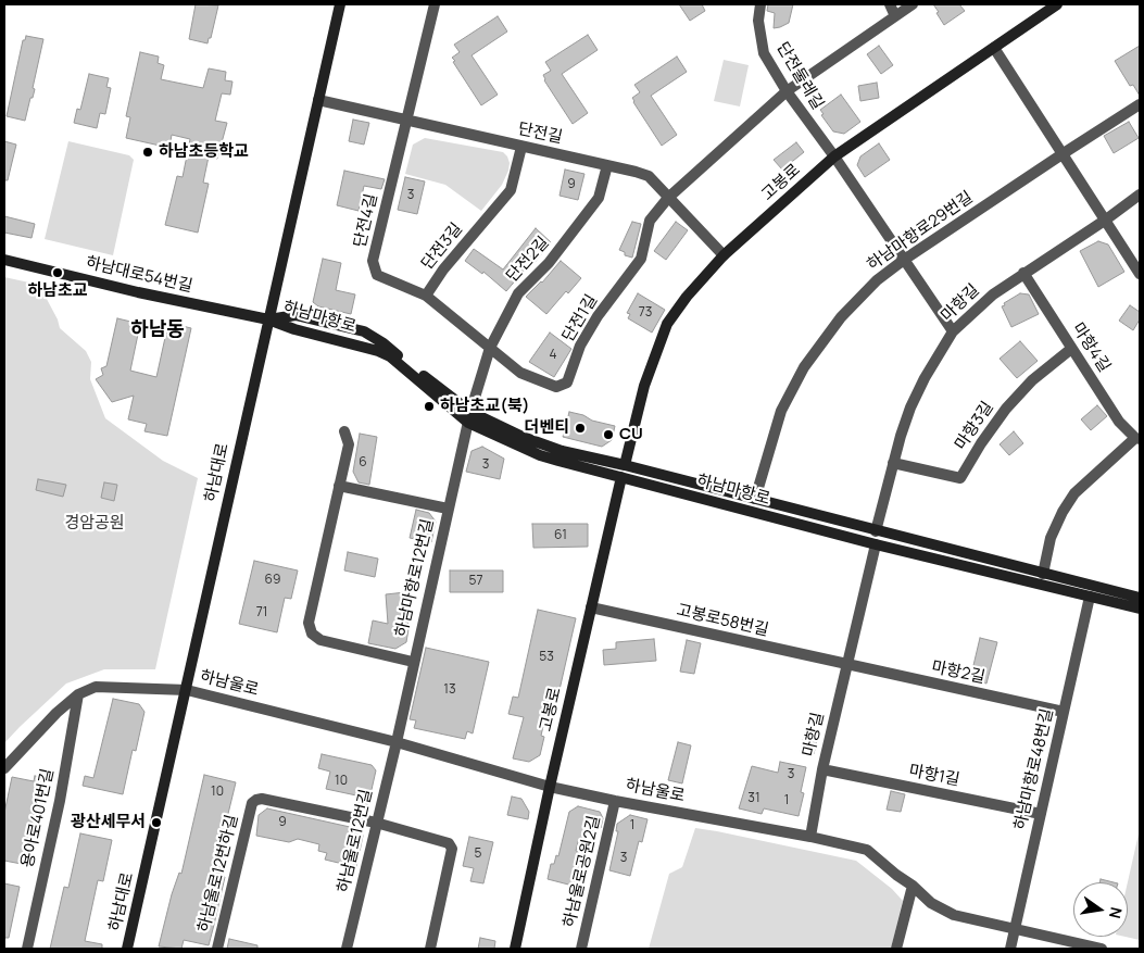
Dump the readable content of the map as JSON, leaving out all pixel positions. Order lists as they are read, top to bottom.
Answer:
{
  "streets": {
    "main road": [
      "고봉로",
      "하남대로54번길",
      "하남마항로",
      "하남대로"
    ],
    "street": [
      "단전둘레길",
      "단전길",
      "단전4길",
      "하남마항로29번길",
      "단전3길",
      "단전2길",
      "마항길",
      "단전1길",
      "마항4길",
      "마항3길",
      "하남마항로12번길",
      "고봉로58번길",
      "마항2길",
      "하남울로",
      "하남마항로48번길",
      "마항1길",
      "용아로401번길",
      "하남울로12번길",
      "하남울로공원2길",
      "하남울로12번하길"
    ]
  },
  "crossings": [
    ["단전둘레길", "고봉로"],
    ["단전둘레길", "하남마항로29번길"],
    ["단전둘레길", "마항길"],
    ["단전둘레길", "단전1길"],
    ["단전길", "고봉로"],
    ["단전길", "단전4길"],
    ["단전길", "단전3길"],
    ["단전길", "단전2길"],
    ["단전길", "단전1길"],
    ["단전길", "하남대로"],
    ["고봉로", "하남마항로"],
    ["고봉로", "고봉로58번길"],
    ["고봉로", "하남울로"],
    ["단전4길", "단전3길"],
    ["하남마항로29번길", "하남마항로"],
    ["단전3길", "단전2길"],
    ["단전3길", "단전1길"],
    ["단전2길", "하남마항로"],
    ["단전2길", "단전1길"],
    ["단전2길", "하남마항로12번길"],
    ["하남대로54번길", "하남마항로"],
    ["하남대로54번길", "하남대로"],
    ["마항길", "하남마항로"],
    ["마항길", "마항4길"],
    ["마항길", "마항3길"],
    ["마항길", "고봉로58번길"],
    ["마항길", "마항2길"],
    ["마항길", "하남울로"],
    ["마항길", "마항1길"],
    ["하남마항로", "마항4길"],
    ["하남마항로", "하남대로"],
    ["하남마항로", "하남마항로12번길"],
    ["하남마항로", "하남마항로48번길"],
    ["마항4길", "마항3길"],
    ["하남대로", "하남울로"],
    ["하남마항로12번길", "하남울로"],
    ["하남마항로12번길", "하남울로12번길"],
    ["고봉로58번길", "마항2길"],
    ["마항2길", "하남마항로48번길"],
    ["하남울로", "하남마항로48번길"],
    ["하남울로", "용아로401번길"],
    ["하남울로", "하남울로12번길"],
    ["하남울로", "하남울로공원2길"],
    ["하남마항로48번길", "마항1길"],
    ["하남울로12번길", "하남울로12번하길"]
  ],
  "districts": ["하남동"],
  "parks": ["경암공원"],
  "places": [
    "하남초등학교",
    "하남초교",
    "하남초교(북)",
    "더벤티",
    "CU",
    "광산세무서"
  ],
  "house_numbers": [
    "9",
    "3",
    "73",
    "4",
    "6",
    "3",
    "61",
    "69",
    "57",
    "71",
    "53",
    "13",
    "3",
    "10",
    "10",
    "31",
    "1",
    "9",
    "1",
    "5",
    "3"
  ],
  "north": "right"
}
